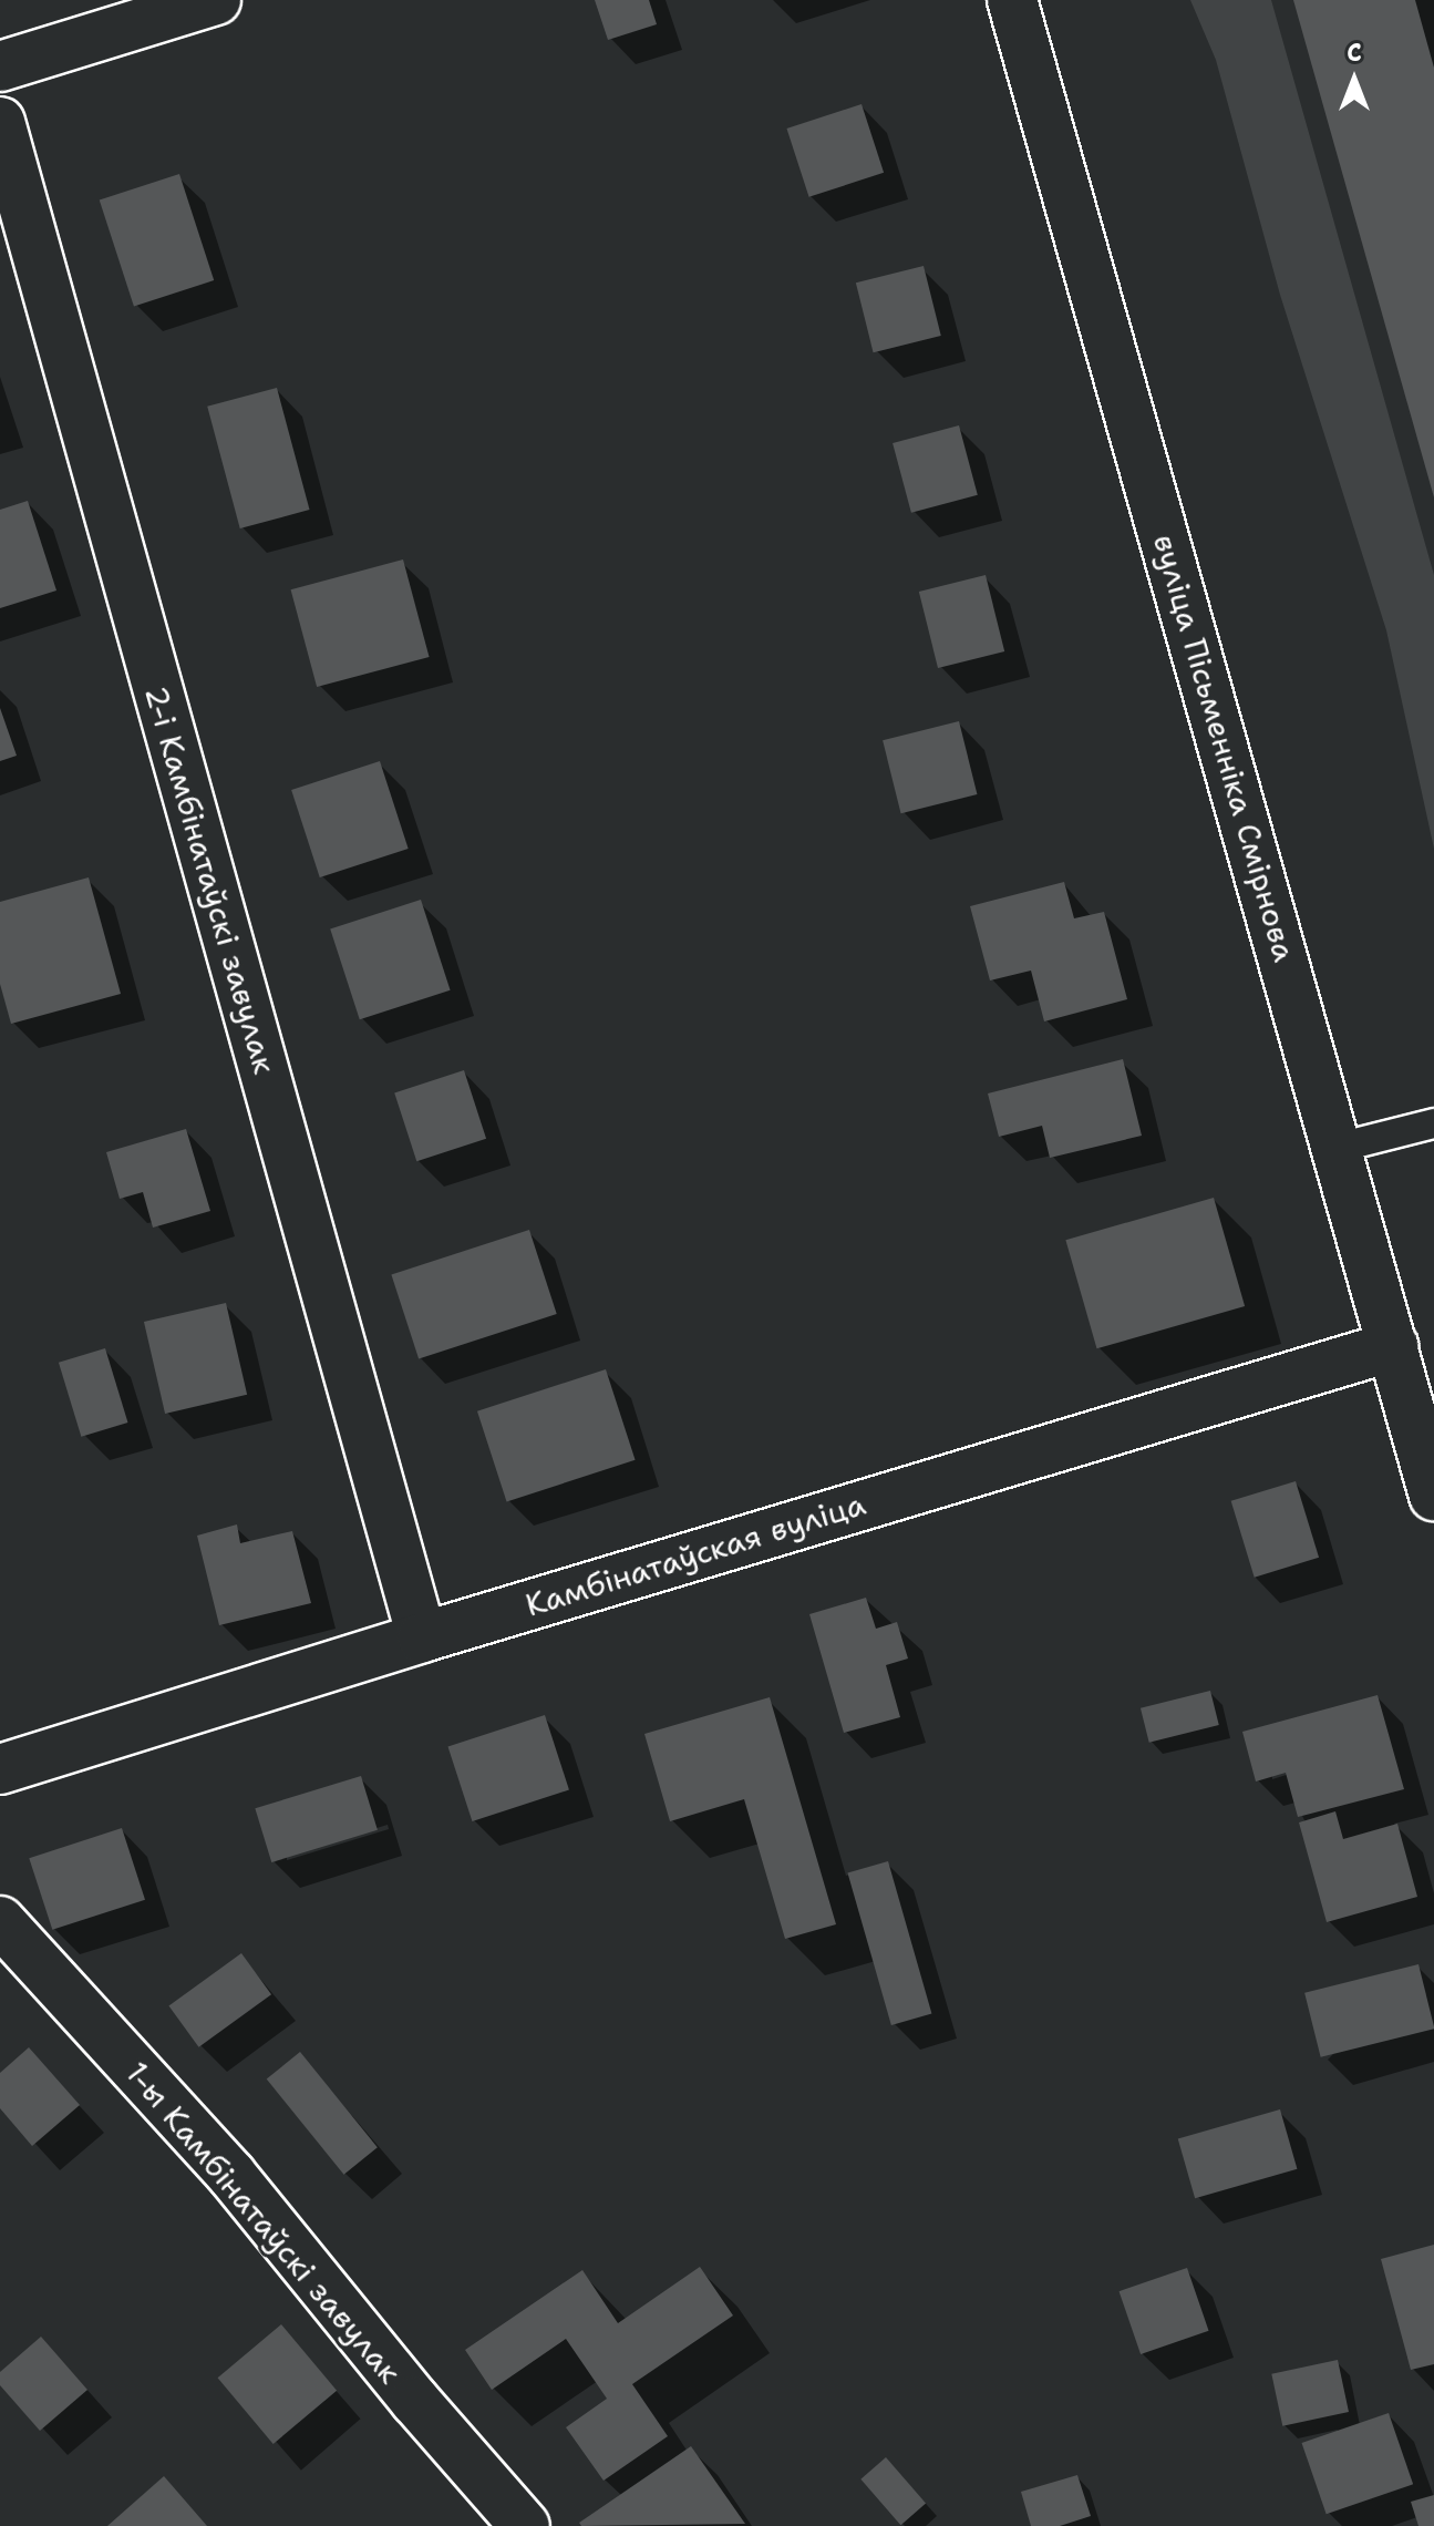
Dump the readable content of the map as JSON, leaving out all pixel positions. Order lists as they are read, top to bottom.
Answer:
{
  "streets": {
    "street": [
      "вуліца Пісьменніка Смірнова",
      "2-і Камбінатаўскі завулак",
      "Камбінатаўская вуліца",
      "1-ы Камбінатаўскі завулак"
    ]
  },
  "crossings": [
    ["вуліца Пісьменніка Смірнова", "Камбінатаўская вуліца"],
    ["2-і Камбінатаўскі завулак", "Камбінатаўская вуліца"]
  ],
  "north": "top"
}
